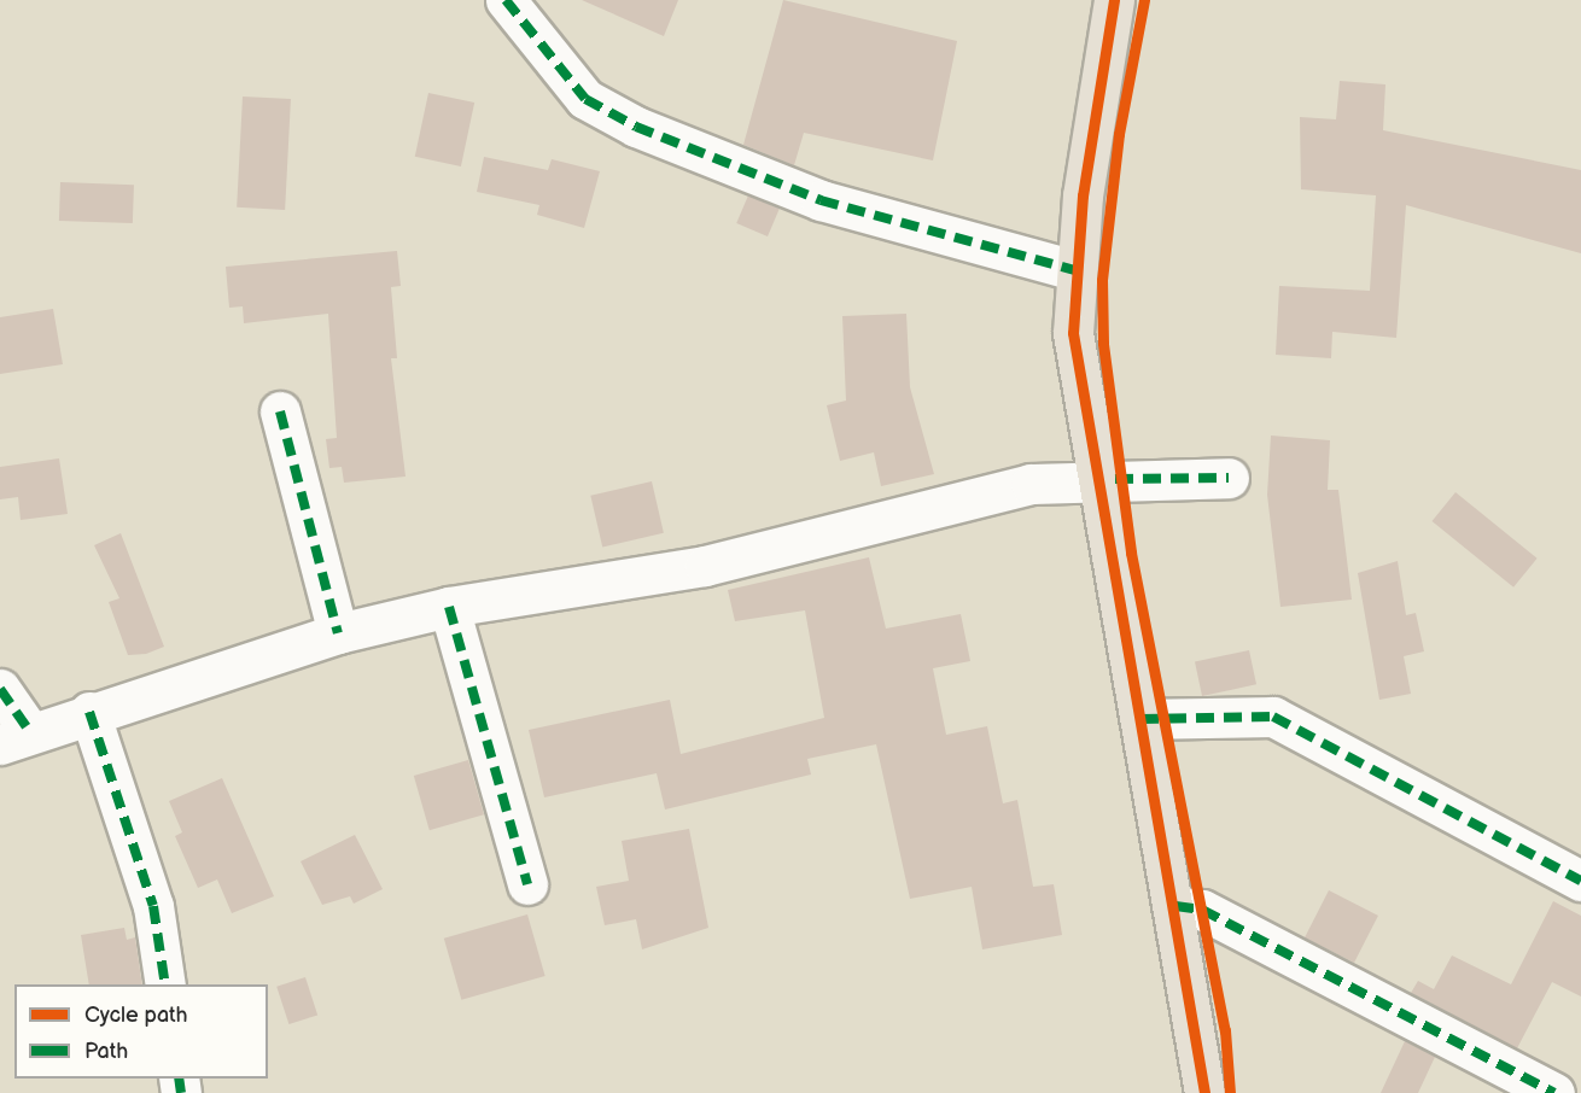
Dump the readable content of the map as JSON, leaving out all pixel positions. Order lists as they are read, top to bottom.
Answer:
{
  "legend": ["Cycle path", "Path"]
}
